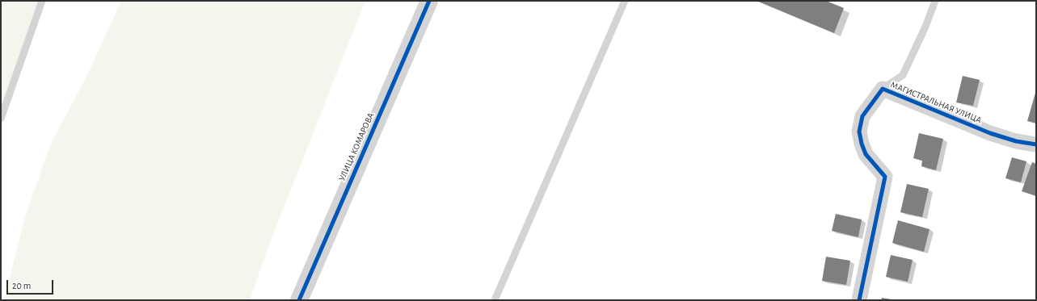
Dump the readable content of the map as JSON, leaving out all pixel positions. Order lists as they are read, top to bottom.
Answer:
{
  "streets": {
    "street": ["МАГИСТРАЛЬНАЯ УЛИЦА", "УЛИЦА КОМАРОВА"]
  },
  "scale_bar": "20 m"
}
